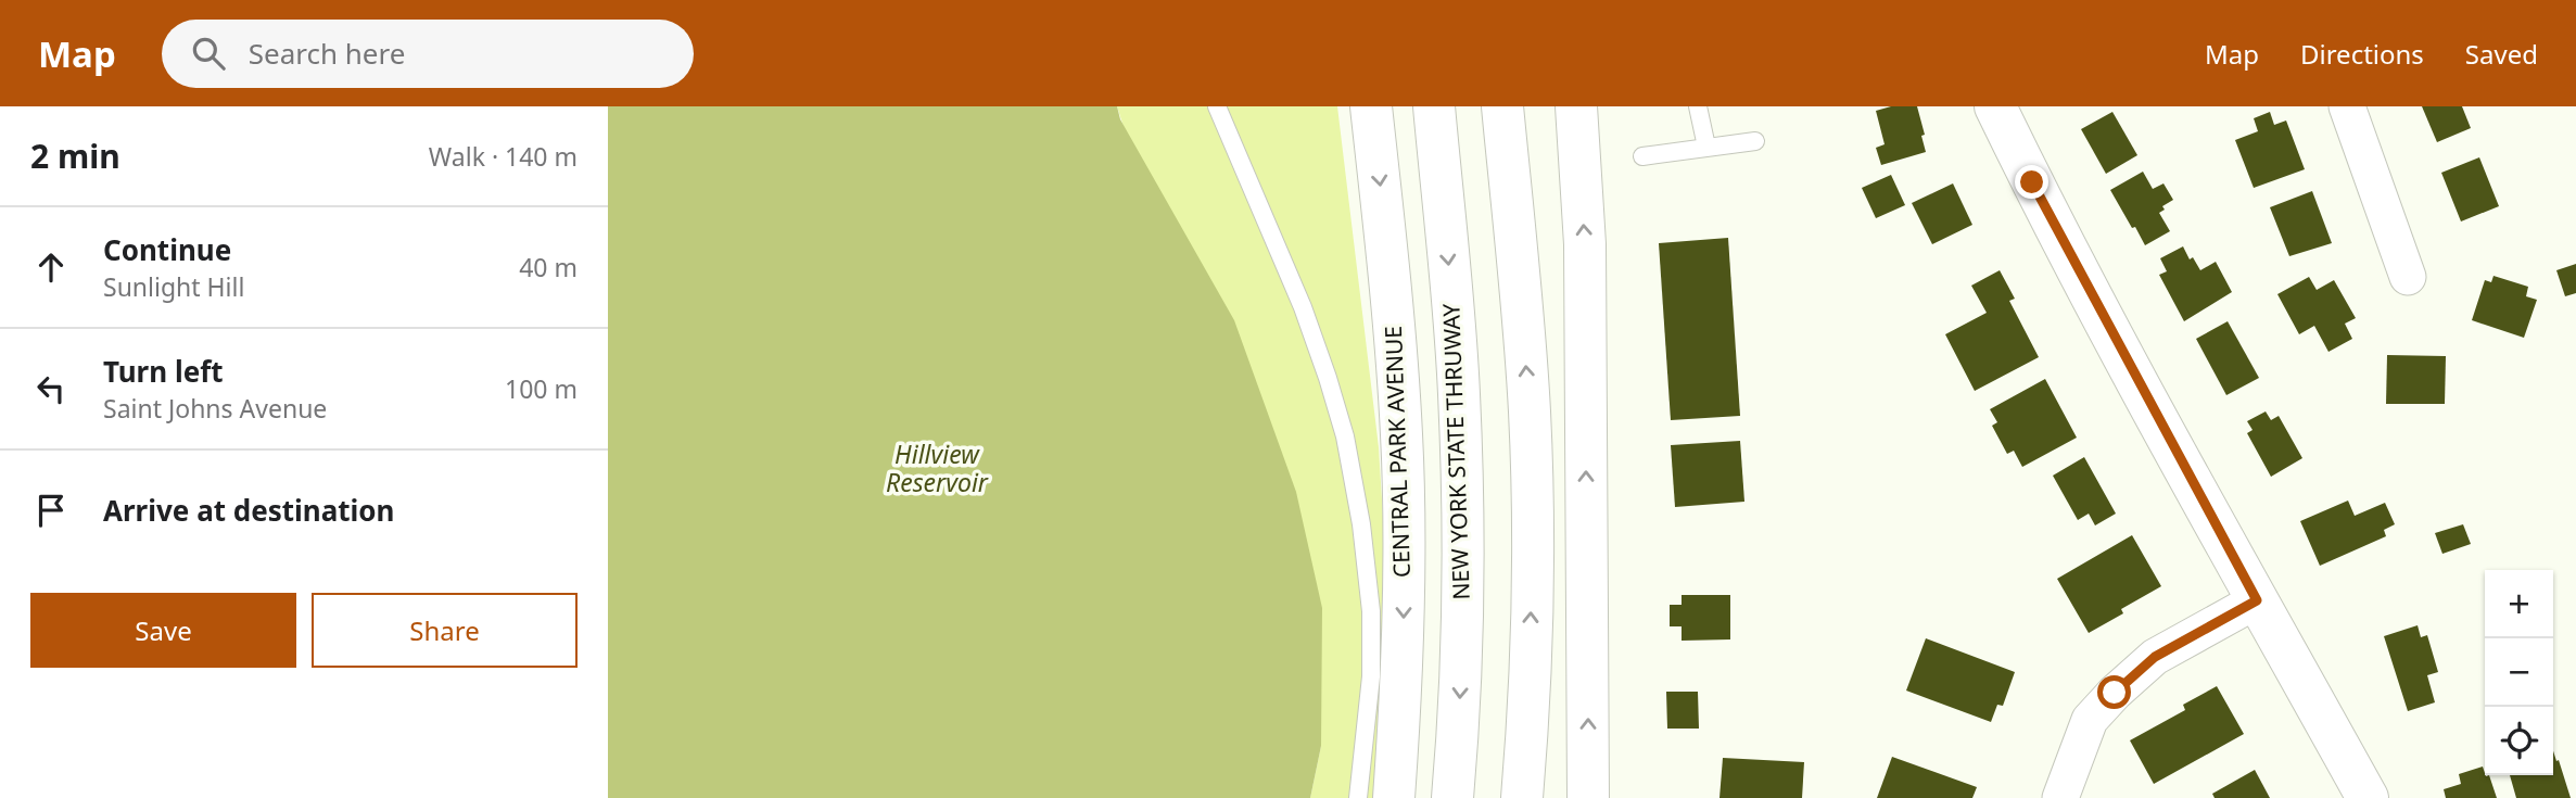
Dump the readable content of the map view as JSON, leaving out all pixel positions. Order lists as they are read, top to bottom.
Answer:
{
  "streets": {
    "main road": ["CENTRAL PARK AVENUE", "NEW YORK STATE THRUWAY"]
  },
  "water": ["Hillview Reservoir"],
  "page": {
    "header": "Map",
    "search": "Search here",
    "nav": ["Map", "Directions", "Saved"],
    "heading": ["2 min", "Walk · 140 m"],
    "list": [
      ["Continue", "Sunlight Hill", "40 m"],
      ["Turn left", "Saint Johns Avenue", "100 m"],
      "Arrive at destination"
    ],
    "buttons": ["Save", "Share"],
    "map_buttons": ["+", "−"]
  }
}
